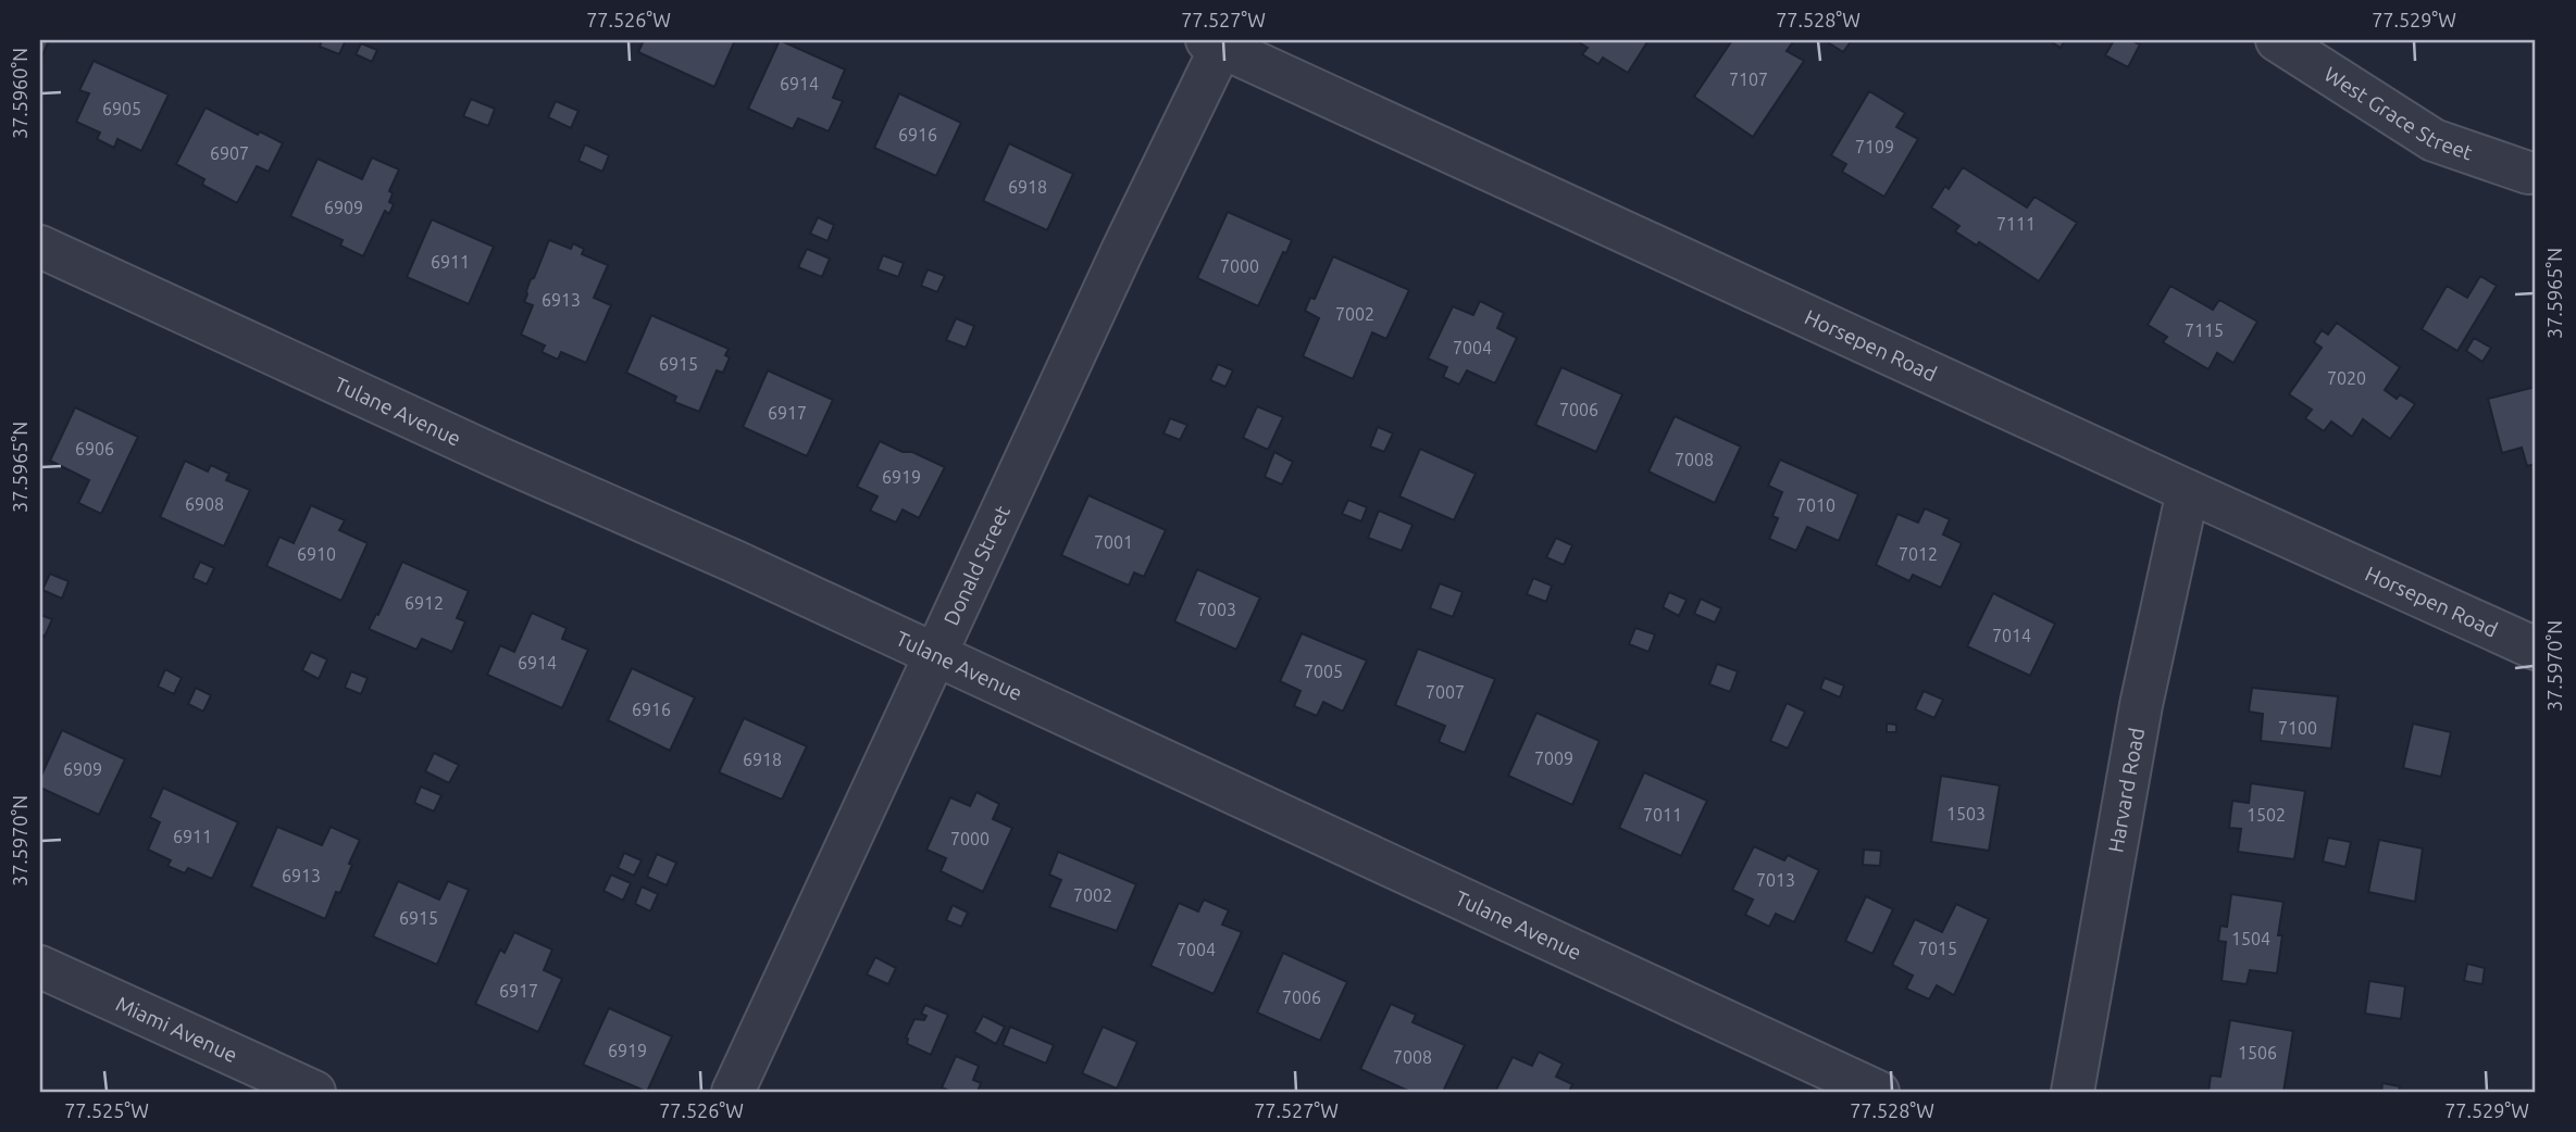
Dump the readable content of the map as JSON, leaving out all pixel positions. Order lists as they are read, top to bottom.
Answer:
{
  "streets": {
    "street": [
      "West Grace Street",
      "Horsepen Road",
      "Tulane Avenue",
      "Donald Street",
      "Harvard Road",
      "Miami Avenue"
    ]
  },
  "crossings": [
    ["Horsepen Road", "Donald Street"],
    ["Horsepen Road", "Harvard Road"],
    ["Tulane Avenue", "Donald Street"]
  ],
  "house_numbers": [
    "7107",
    "6914",
    "6905",
    "6916",
    "7109",
    "6907",
    "6918",
    "6909",
    "7111",
    "6911",
    "7000",
    "6913",
    "7002",
    "7115",
    "7004",
    "6915",
    "7020",
    "7006",
    "6917",
    "6906",
    "7008",
    "6919",
    "6908",
    "7010",
    "7001",
    "6910",
    "7012",
    "6912",
    "7003",
    "7014",
    "6914",
    "7005",
    "7007",
    "6916",
    "7100",
    "7009",
    "6918",
    "6909",
    "1503",
    "7011",
    "1502",
    "6911",
    "7000",
    "6913",
    "7013",
    "7002",
    "6915",
    "1504",
    "7015",
    "7004",
    "6917",
    "7006",
    "6919",
    "1506",
    "7008"
  ],
  "coordinates": [
    "77.526°W",
    "77.527°W",
    "77.528°W",
    "77.529°W",
    "37.5960°N",
    "37.5965°N",
    "37.5970°N",
    "77.525°W"
  ]
}
